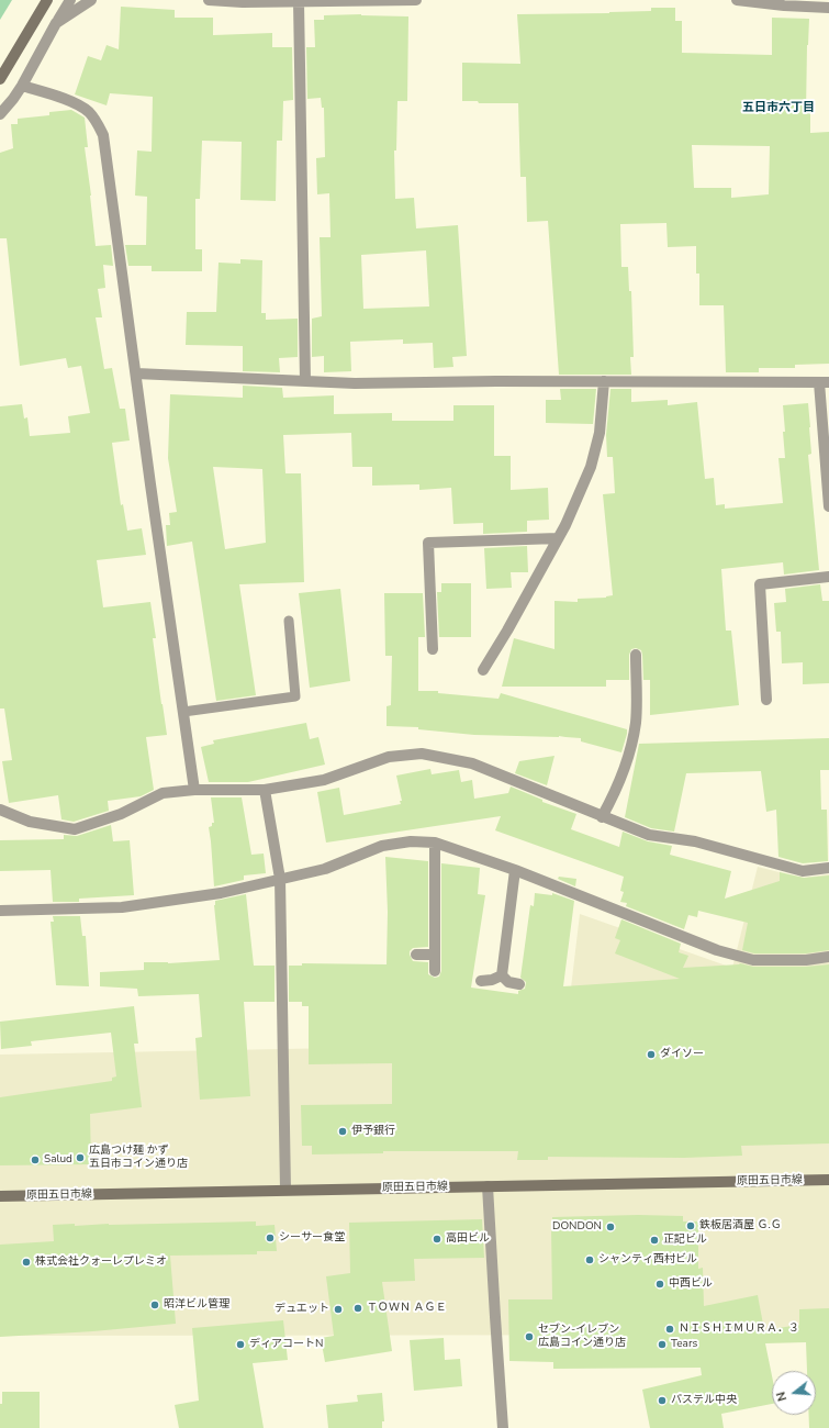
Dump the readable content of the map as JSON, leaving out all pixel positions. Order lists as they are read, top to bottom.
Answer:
{
  "streets": {
    "main road": ["原田五日市線"]
  },
  "districts": ["五日市六丁目"],
  "places": [
    "ダイソー",
    "伊予銀行",
    "広島つけ麺 かず 五日市コイン通り店",
    "Salud",
    "鉄板居酒屋 Ｇ.Ｇ",
    "DONDON",
    "シーサー食堂",
    "高田ビル",
    "正記ビル",
    "シャンティ西村ビル",
    "株式会社クォーレプレミオ",
    "中西ビル",
    "昭洋ビル管理",
    "ＴＯＷＮ ＡＧＥ",
    "デュエット",
    "ＮＩＳＨＩＭＵＲＡ．３",
    "セブン-イレブン 広島コイン通り店",
    "ディアコートN",
    "Tears",
    "パステル中央"
  ],
  "north": "left"
}
